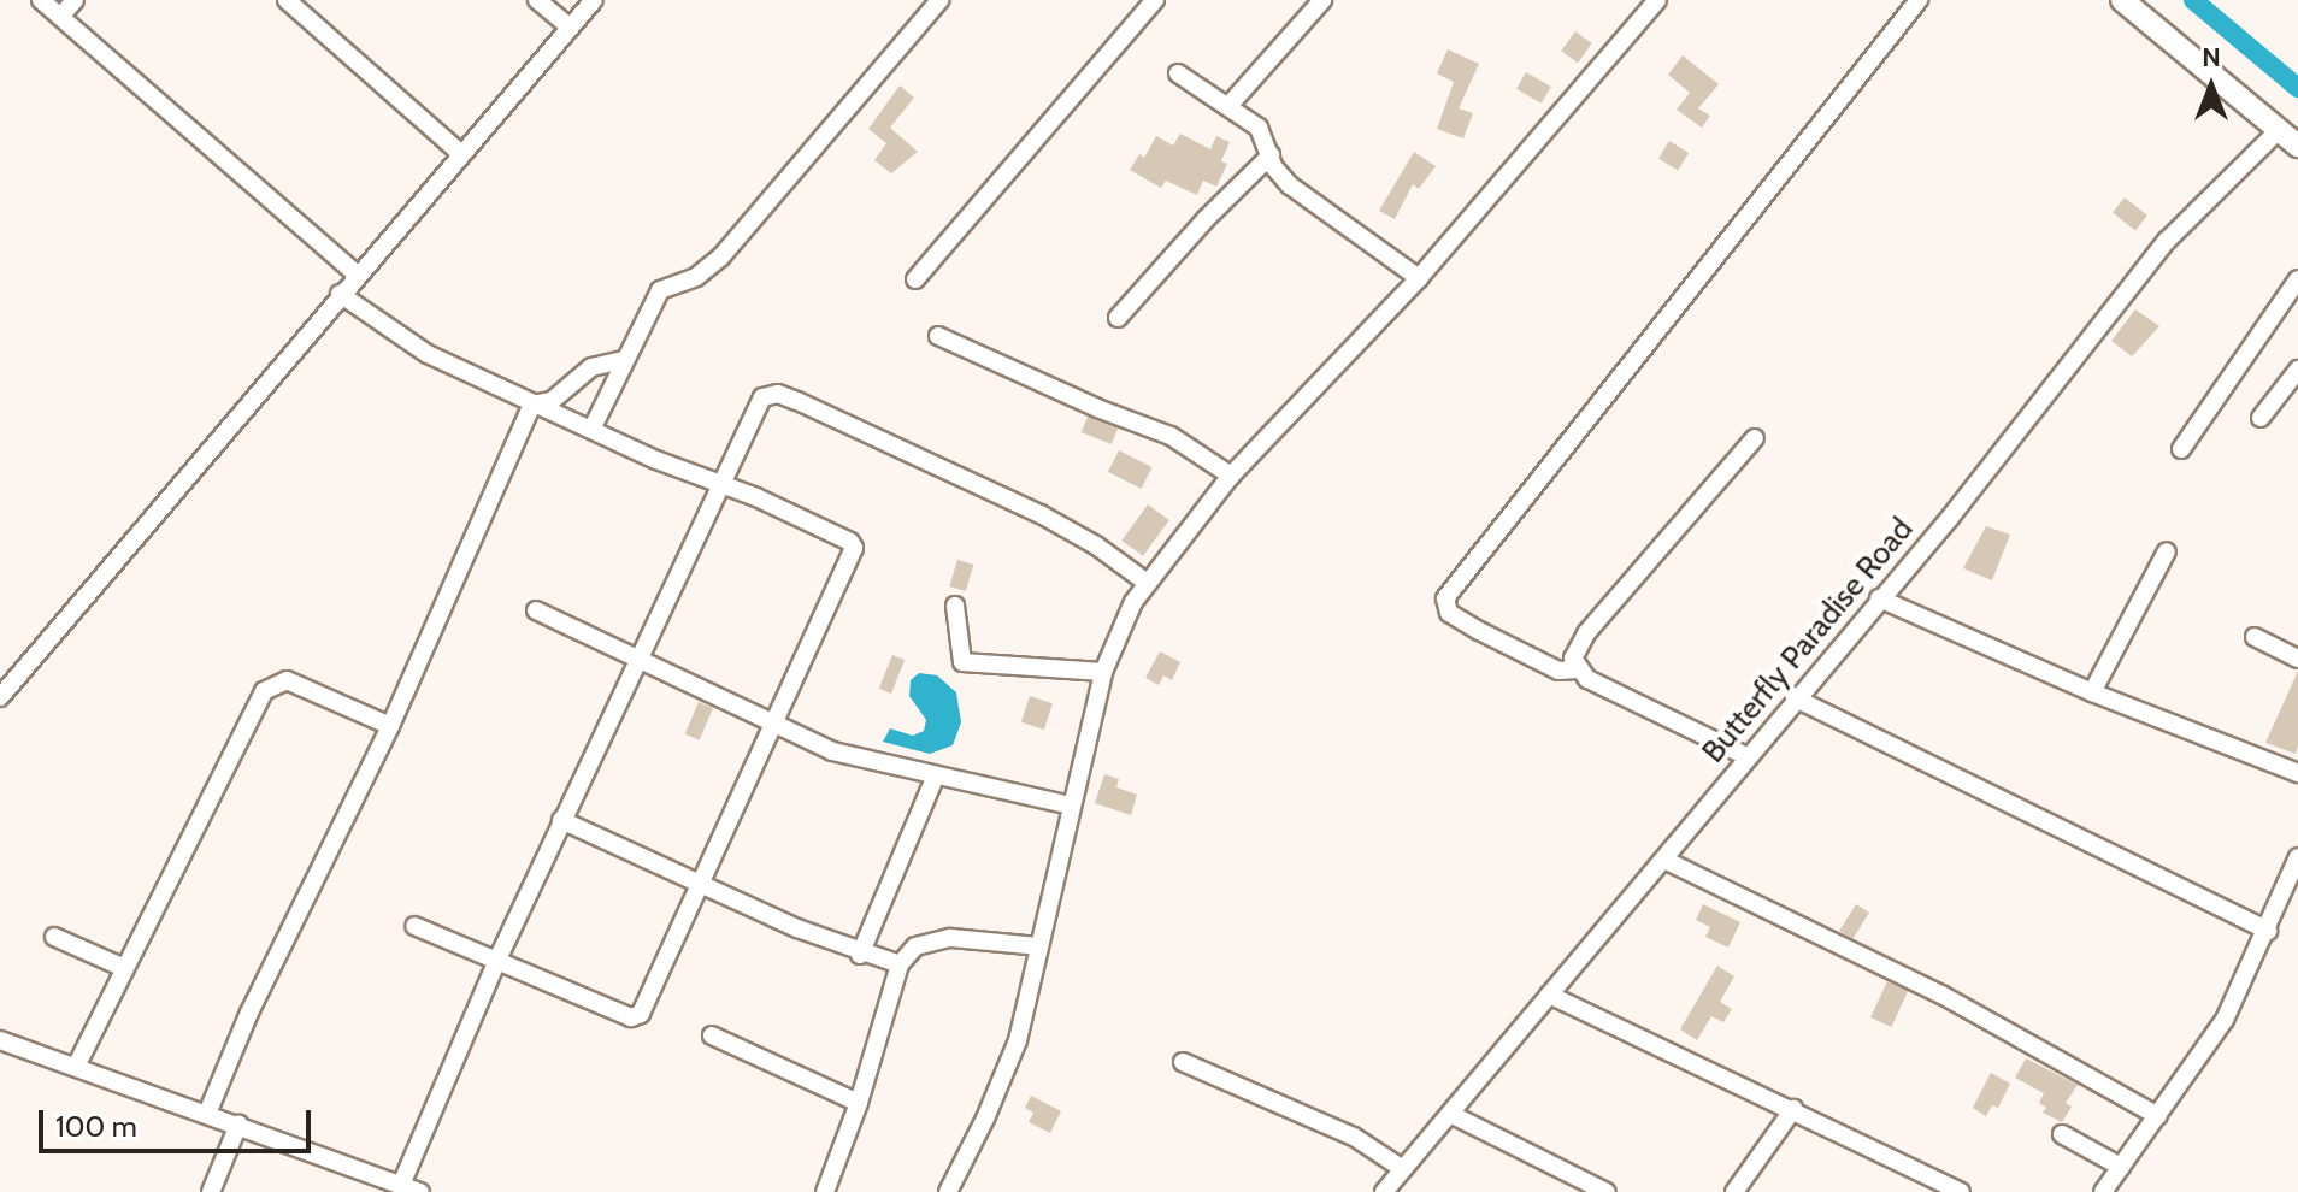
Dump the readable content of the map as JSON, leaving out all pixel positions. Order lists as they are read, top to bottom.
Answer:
{
  "streets": {
    "street": ["Butterfly Paradise Road"]
  },
  "scale_bar": "100 m",
  "north": "top"
}
